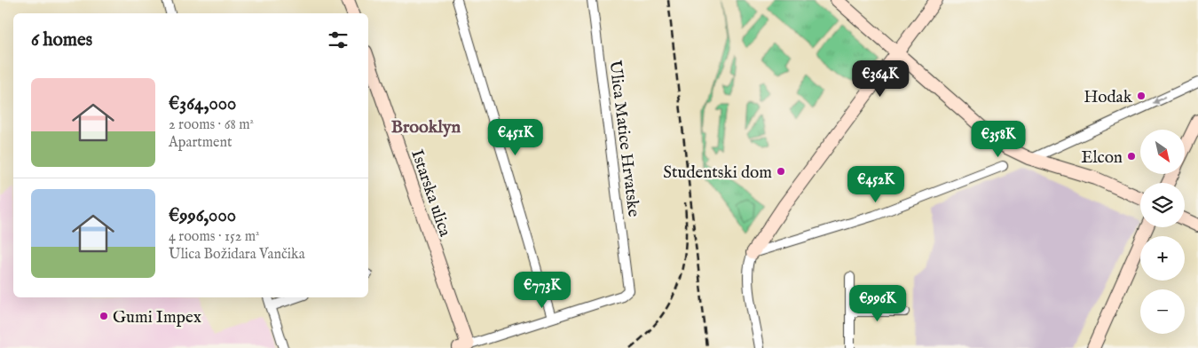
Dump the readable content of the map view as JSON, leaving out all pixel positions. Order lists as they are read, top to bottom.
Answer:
{
  "streets": {
    "street": ["Ulica Matice Hrvatske", "Istarska ulica"]
  },
  "districts": ["Brooklyn"],
  "places": [
    "Hodak",
    "Elcon",
    "Studentski dom",
    "Gumi Impex"
  ],
  "north": "bottom right",
  "page": {
    "heading": "6 homes",
    "price": [
      "€364K",
      "€451K",
      "€358K",
      "€452K",
      "€773K",
      "€996K"
    ],
    "list": [
      {
        "name": "€364,000",
        "note": "2 rooms · 68 m² · Apartment"
      },
      {
        "name": "€996,000",
        "note": "4 rooms · 152 m² · Ulica Božidara Vančika"
      }
    ],
    "map_buttons": ["+", "−"]
  }
}
